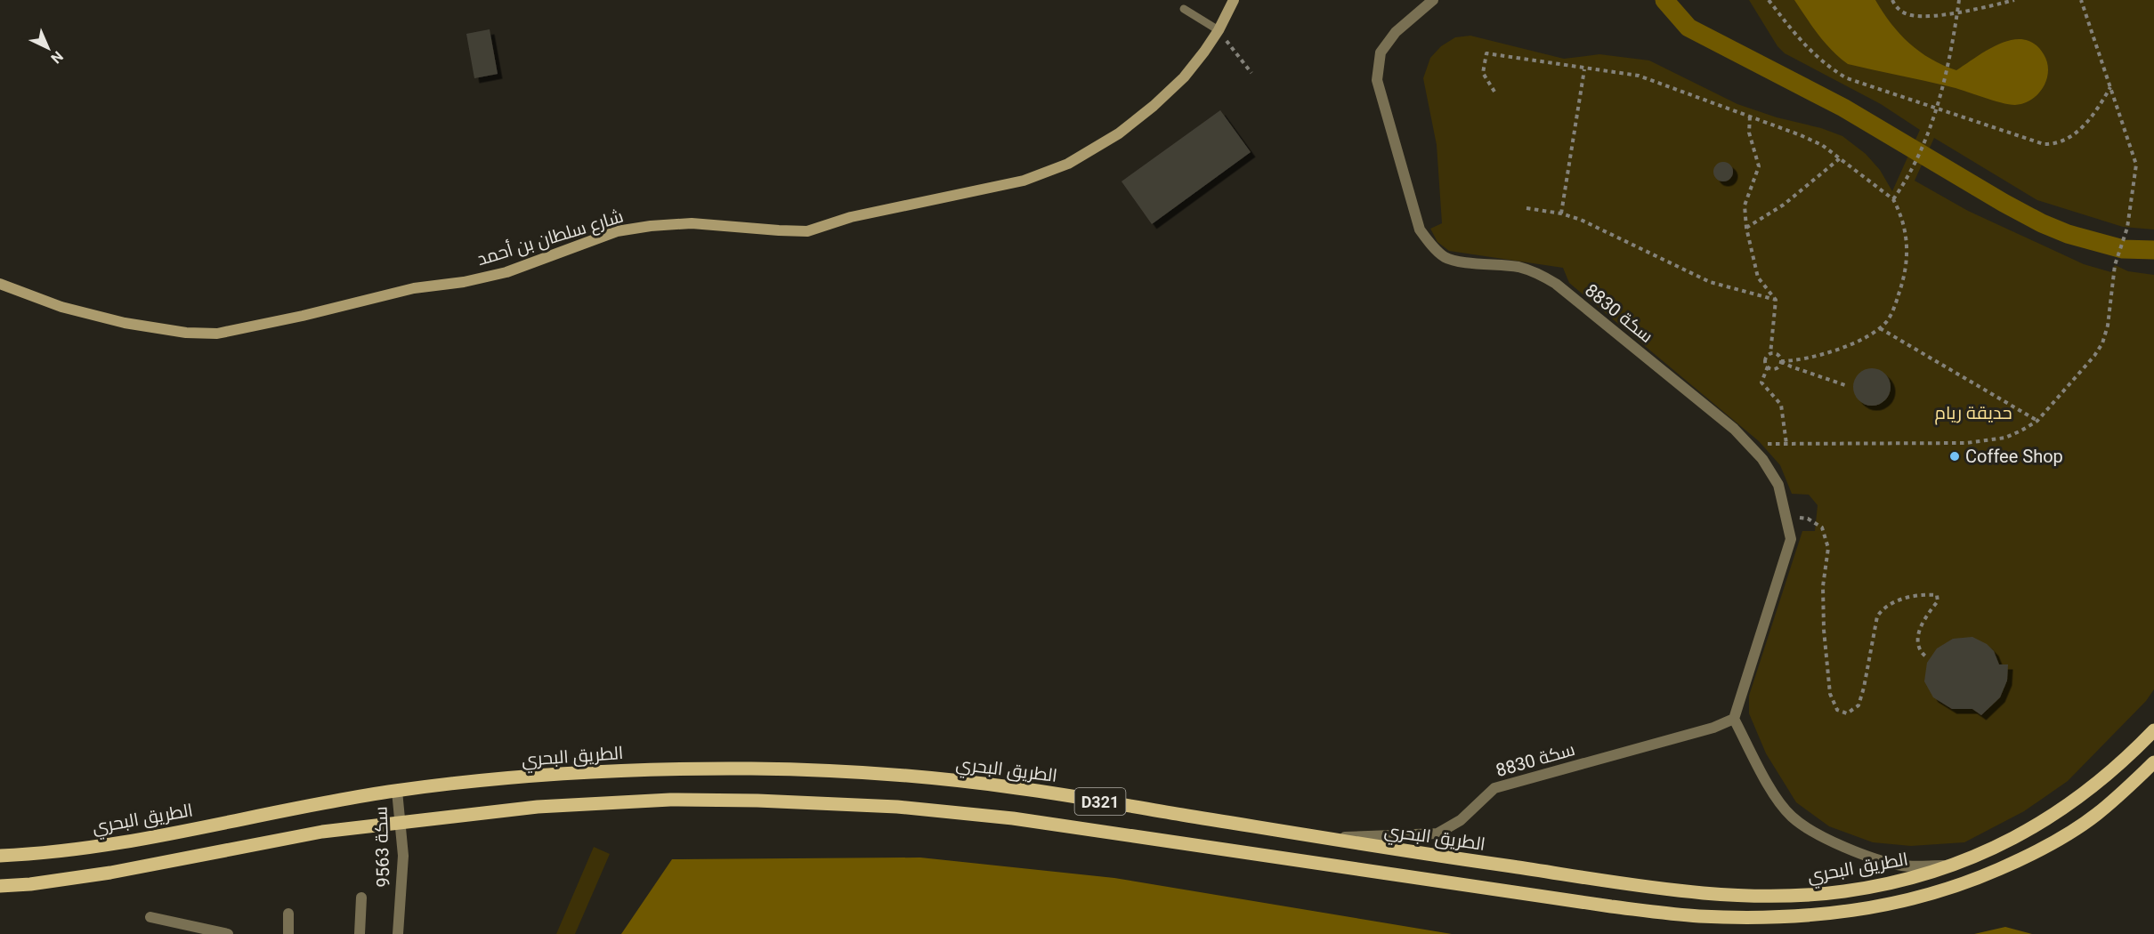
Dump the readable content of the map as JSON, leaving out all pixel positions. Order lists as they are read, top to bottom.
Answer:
{
  "streets": {
    "main road": ["الطريق البحري", "D321"],
    "street": ["شارع سلطان بن أحمد", "سكة 8830", "سكة 9563"]
  },
  "crossings": [
    ["سكة 8830", "الطريق البحري"],
    ["الطريق البحري", "سكة 9563"],
    ["D321", "سكة 9563"]
  ],
  "parks": ["حديقة ريام"],
  "places": ["Coffee Shop"],
  "north": "bottom right"
}
